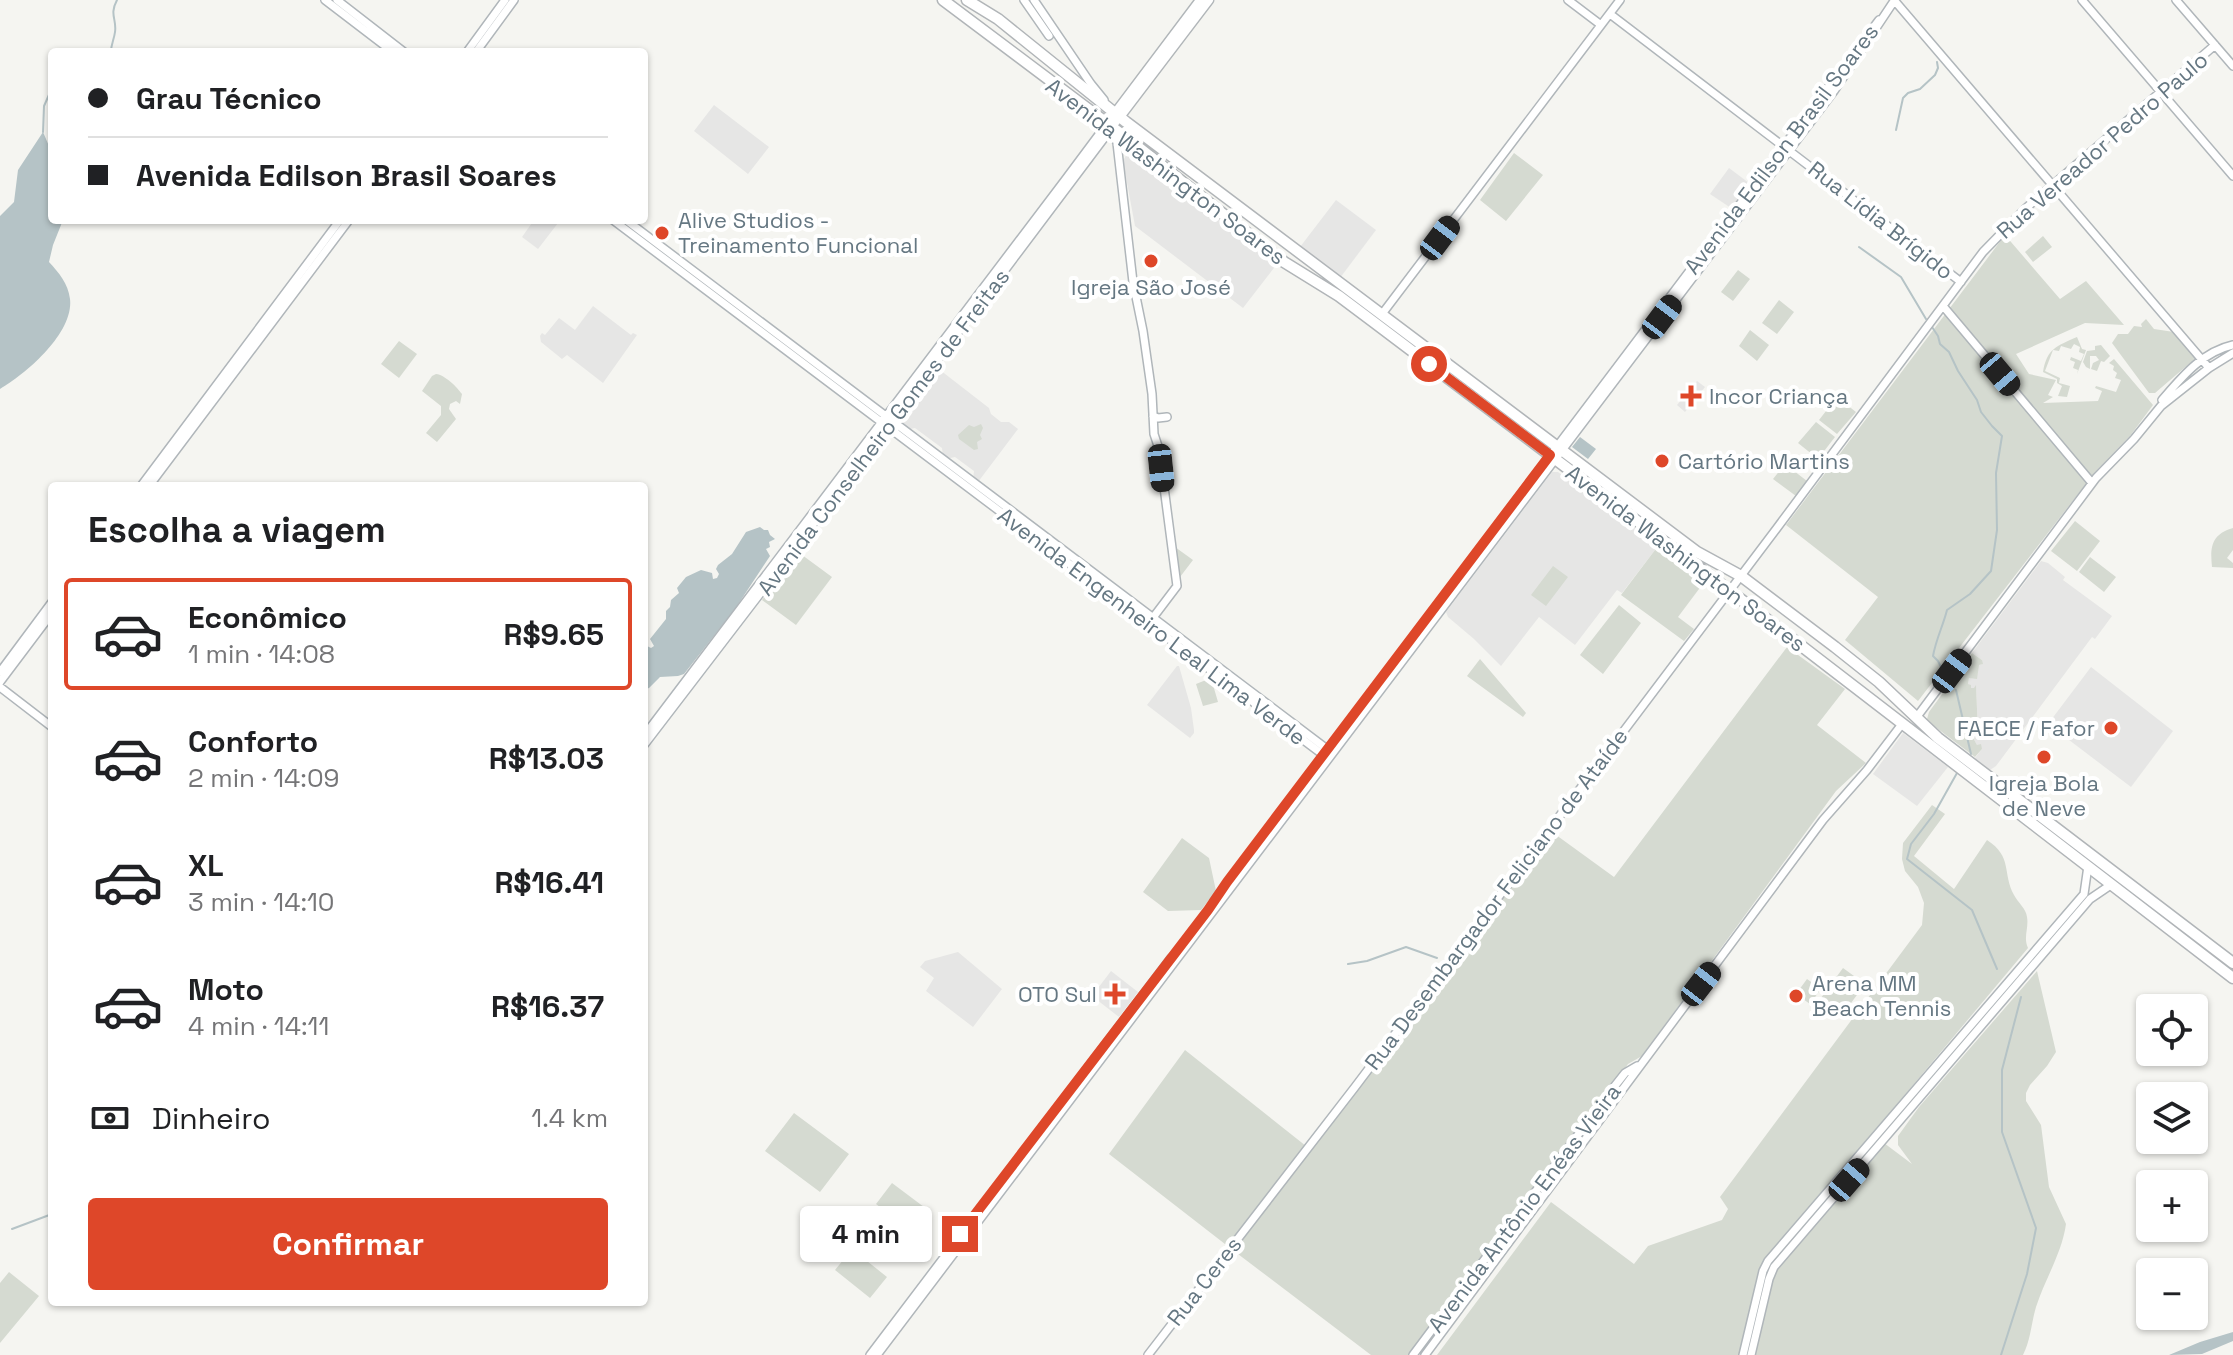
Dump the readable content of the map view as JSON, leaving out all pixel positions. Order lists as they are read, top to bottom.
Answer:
{
  "streets": {
    "highway": ["Avenida Washington Soares"],
    "street": [
      "Rua Vereador Pedro Paulo",
      "Avenida Edilson Brasil Soares",
      "Rua Lídia Brígido",
      "Avenida Conselheiro Gomes de Freitas",
      "Avenida Engenheiro Leal Lima Verde",
      "Rua Desembargador Feliciano de Ataíde",
      "Avenida Antônio Enéas Vieira",
      "Rua Ceres"
    ]
  },
  "crossings": [
    ["Rua Vereador Pedro Paulo", "Avenida Washington Soares"],
    ["Rua Vereador Pedro Paulo", "Rua Lídia Brígido"],
    ["Rua Vereador Pedro Paulo", "Rua Desembargador Feliciano de Ataíde"],
    ["Avenida Edilson Brasil Soares", "Avenida Washington Soares"],
    ["Avenida Edilson Brasil Soares", "Rua Lídia Brígido"],
    ["Avenida Edilson Brasil Soares", "Avenida Engenheiro Leal Lima Verde"],
    ["Avenida Washington Soares", "Avenida Conselheiro Gomes de Freitas"],
    ["Avenida Washington Soares", "Rua Desembargador Feliciano de Ataíde"],
    ["Avenida Washington Soares", "Avenida Antônio Enéas Vieira"],
    ["Avenida Conselheiro Gomes de Freitas", "Avenida Engenheiro Leal Lima Verde"],
    ["Rua Desembargador Feliciano de Ataíde", "Rua Ceres"]
  ],
  "places": {
    "other": [
      "Alive Studios - Treinamento Funcional",
      "Igreja São José",
      "Cartório Martins",
      "FAECE / Fafor",
      "Igreja Bola de Neve",
      "Arena MM Beach Tennis"
    ],
    "health": ["Incor Criança", "OTO Sul"]
  },
  "page": {
    "banner": ["Grau Técnico", "Avenida Edilson Brasil Soares"],
    "heading": "Escolha a viagem",
    "list": [
      {
        "name": "Econômico",
        "note": "1 min · 14:08",
        "value": "R$9.65"
      },
      {
        "name": "Conforto",
        "note": "2 min · 14:09",
        "value": "R$13.03"
      },
      {
        "name": "XL",
        "note": "3 min · 14:10",
        "value": "R$16.41"
      },
      {
        "name": "Moto",
        "note": "4 min · 14:11",
        "value": "R$16.37"
      }
    ],
    "map_buttons": ["+", "−"],
    "pay": ["Dinheiro", "1.4 km"],
    "buttons": "Confirmar",
    "bubble": "4 min"
  }
}
